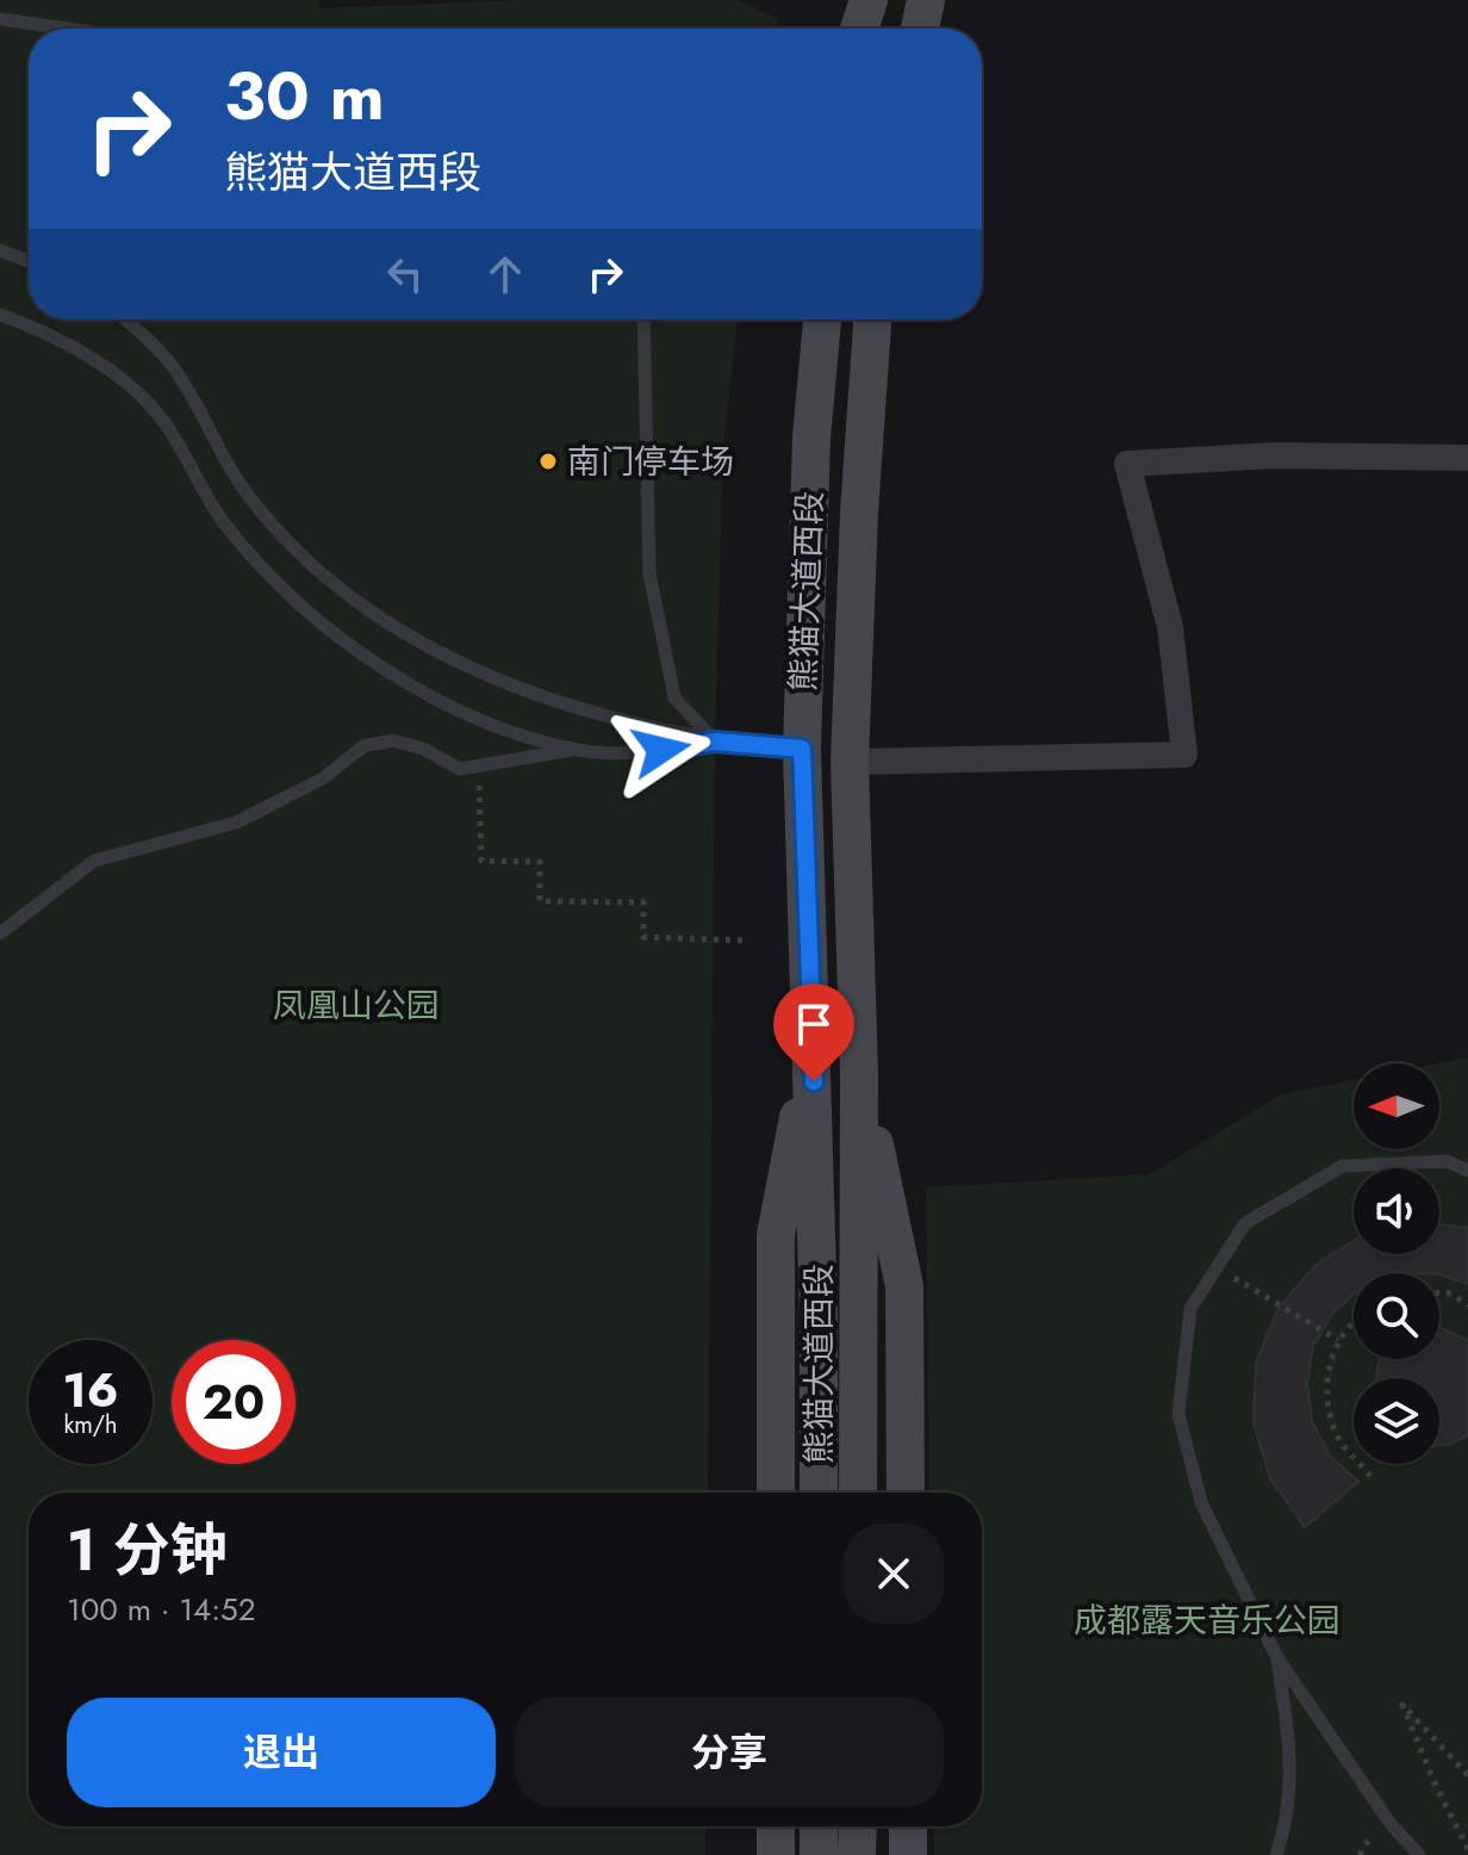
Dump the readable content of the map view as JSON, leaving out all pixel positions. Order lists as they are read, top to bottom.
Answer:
{
  "streets": {
    "street": ["熊猫大道西段"]
  },
  "parks": ["凤凰山公园", "成都露天音乐公园"],
  "places": ["南门停车场"],
  "north": "left",
  "page": {
    "turn": ["30 m", "熊猫大道西段"],
    "speed": "16 km/h",
    "limit": "20",
    "heading": ["1 分钟", "100 m · 14:52"],
    "buttons": ["退出", "分享"]
  }
}
